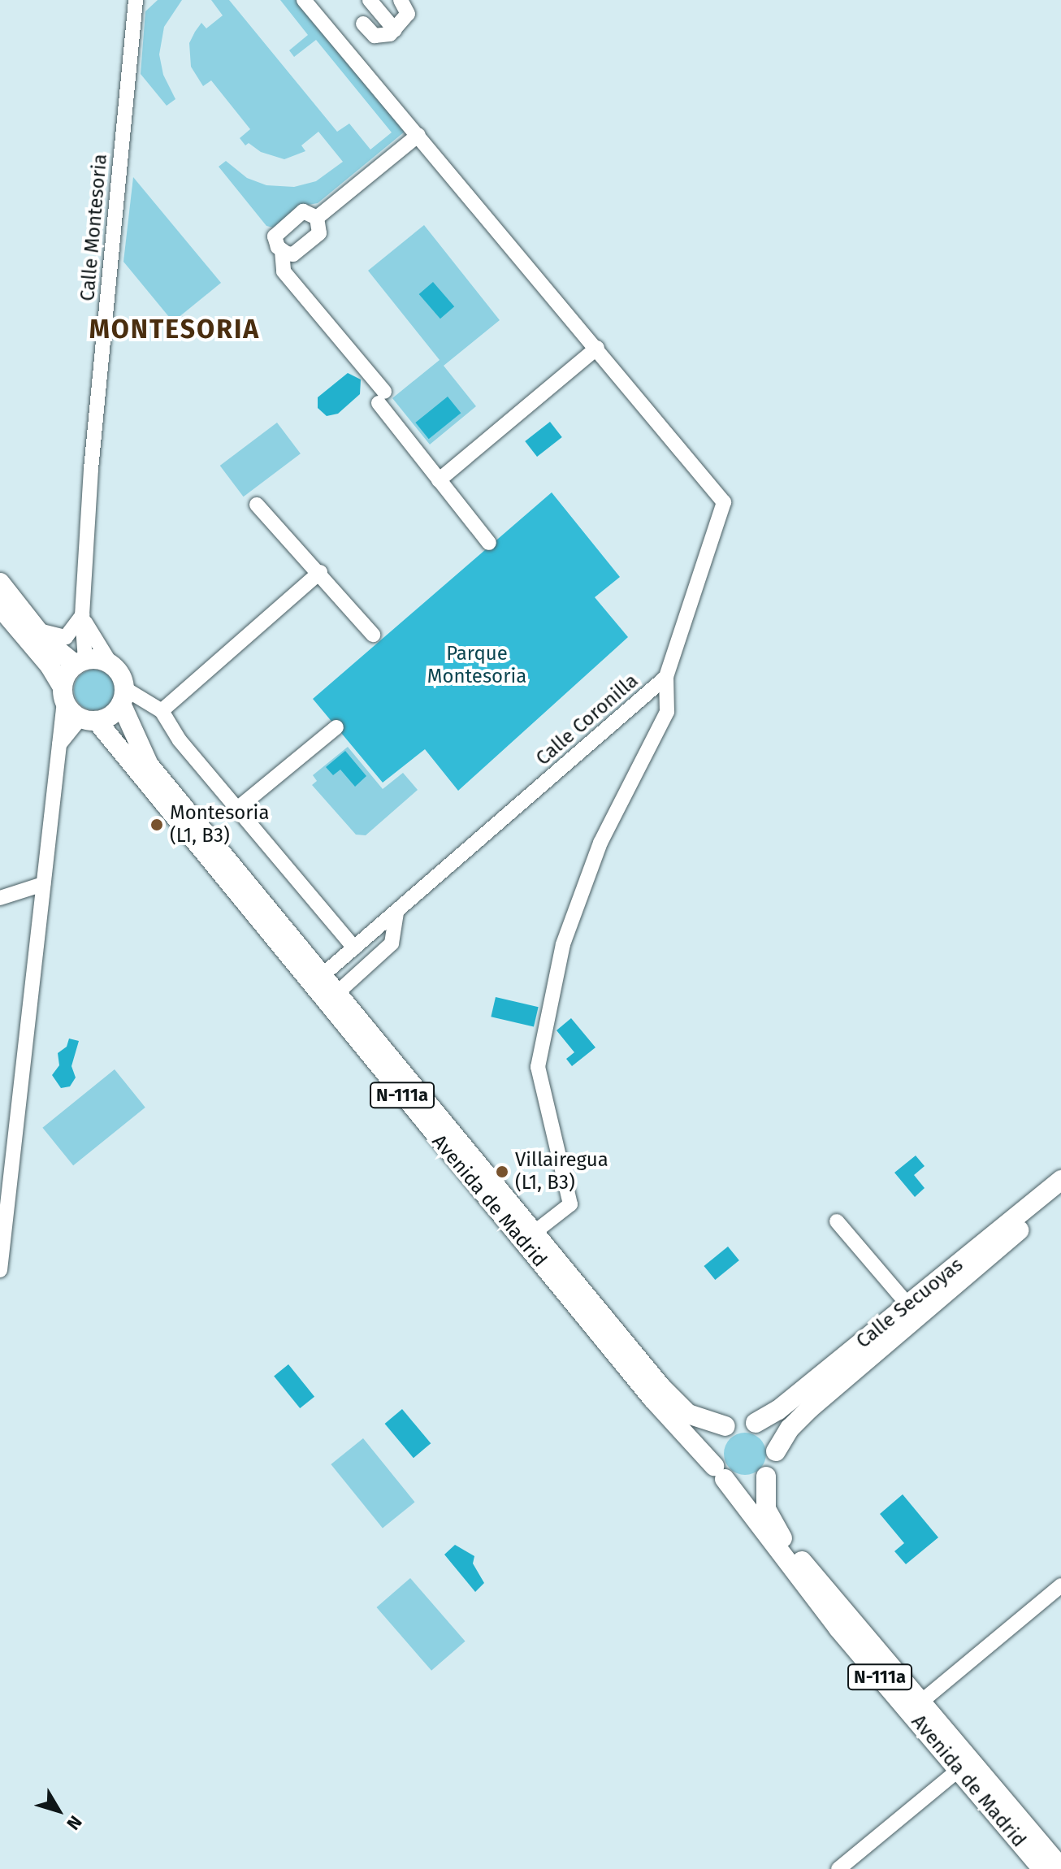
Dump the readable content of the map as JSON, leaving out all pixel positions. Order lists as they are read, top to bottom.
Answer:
{
  "streets": {
    "main road": ["N-111a", "Avenida de Madrid", "Calle Secuoyas"],
    "street": ["Calle Montesoria", "Calle Coronilla"]
  },
  "crossings": [
    ["Calle Montesoria", "N-111a"],
    ["Calle Montesoria", "Avenida de Madrid"],
    ["Calle Coronilla", "Avenida de Madrid"],
    ["N-111a", "Avenida de Madrid"],
    ["N-111a", "Calle Secuoyas"],
    ["Avenida de Madrid", "Calle Secuoyas"]
  ],
  "districts": ["MONTESORIA"],
  "parks": ["Parque Montesoria"],
  "places": ["Montesoria (L1, B3)", "Villairegua (L1, B3)"],
  "north": "bottom right"
}
